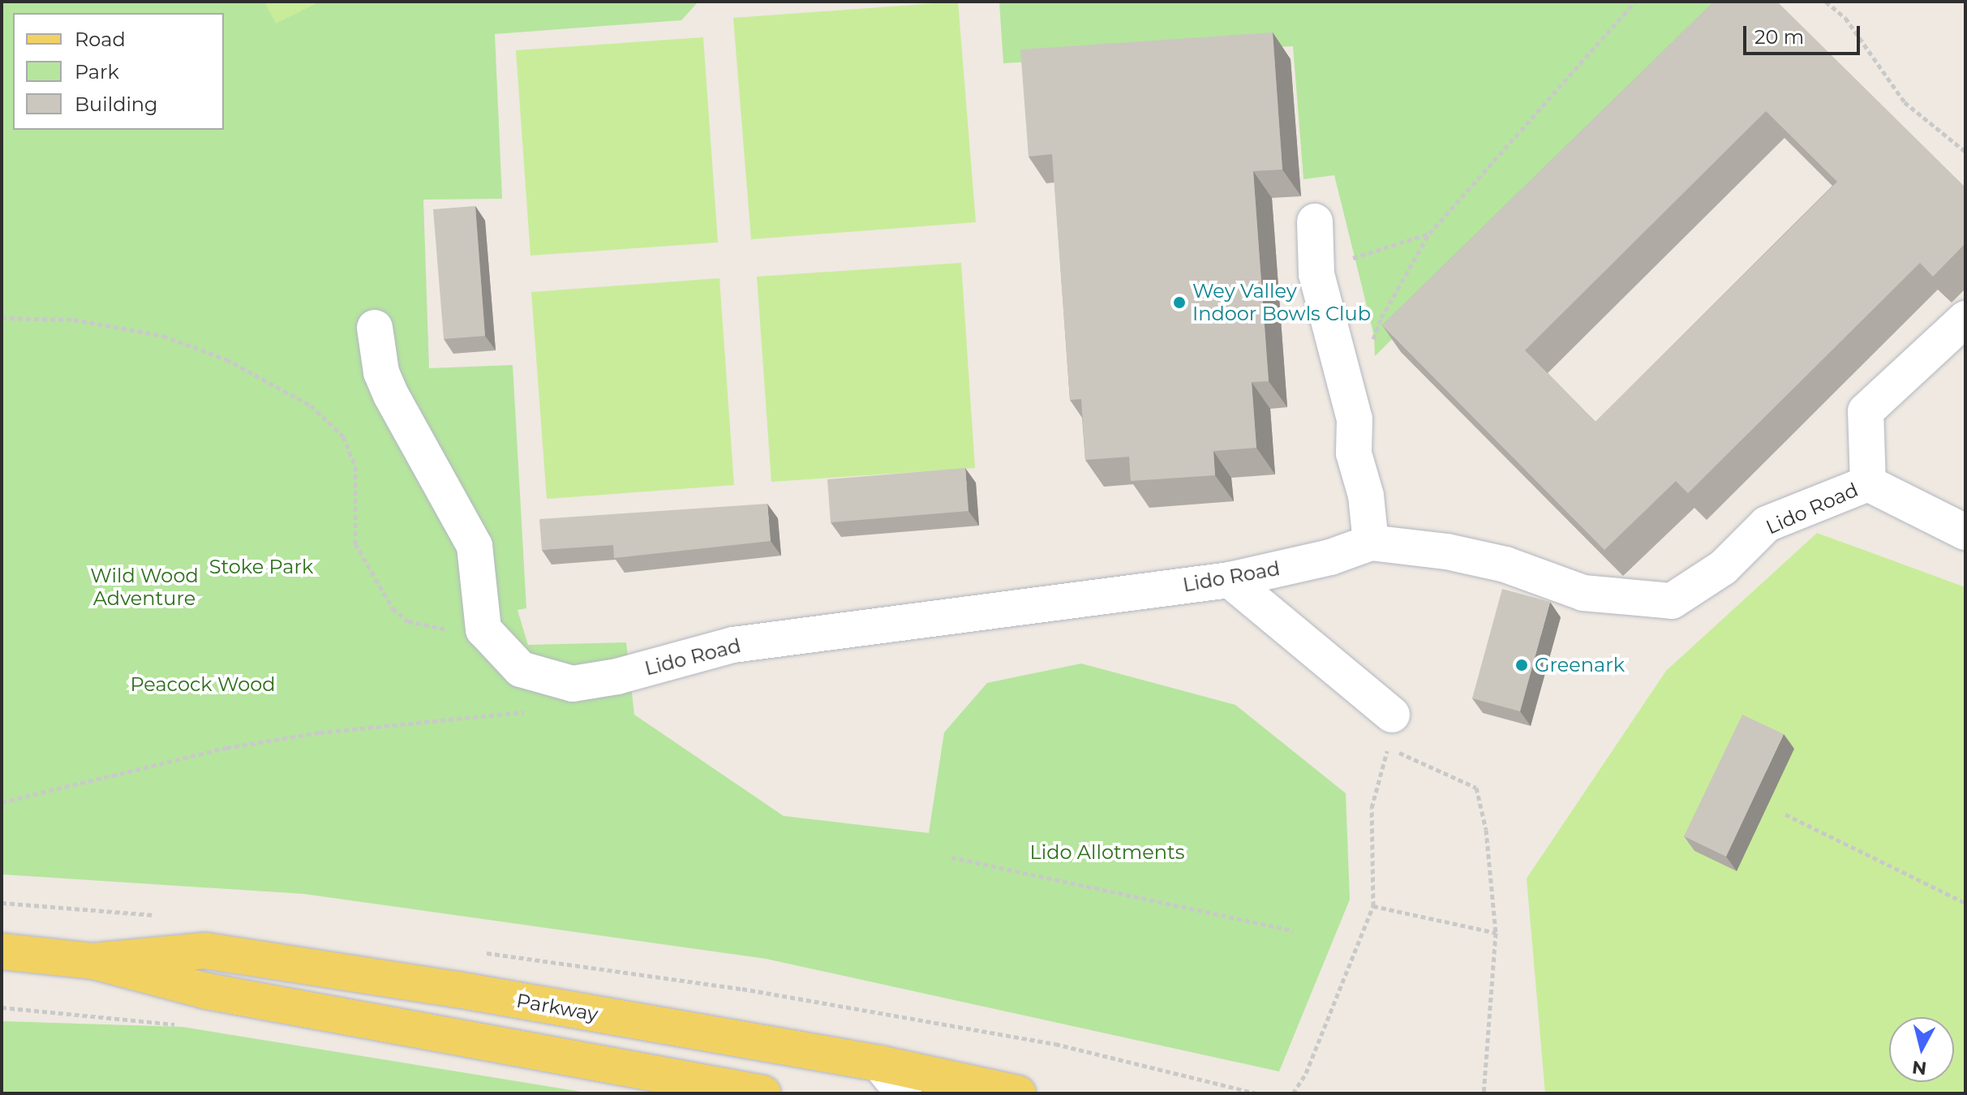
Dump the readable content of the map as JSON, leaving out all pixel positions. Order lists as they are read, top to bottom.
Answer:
{
  "streets": {
    "main road": ["Parkway"],
    "street": ["Lido Road"]
  },
  "parks": [
    "Stoke Park",
    "Wild Wood Adventure",
    "Peacock Wood",
    "Lido Allotments"
  ],
  "places": ["Wey Valley Indoor Bowls Club", "Greenark"],
  "legend": ["Road", "Park", "Building"],
  "scale_bar": "20 m",
  "north": "bottom"
}
